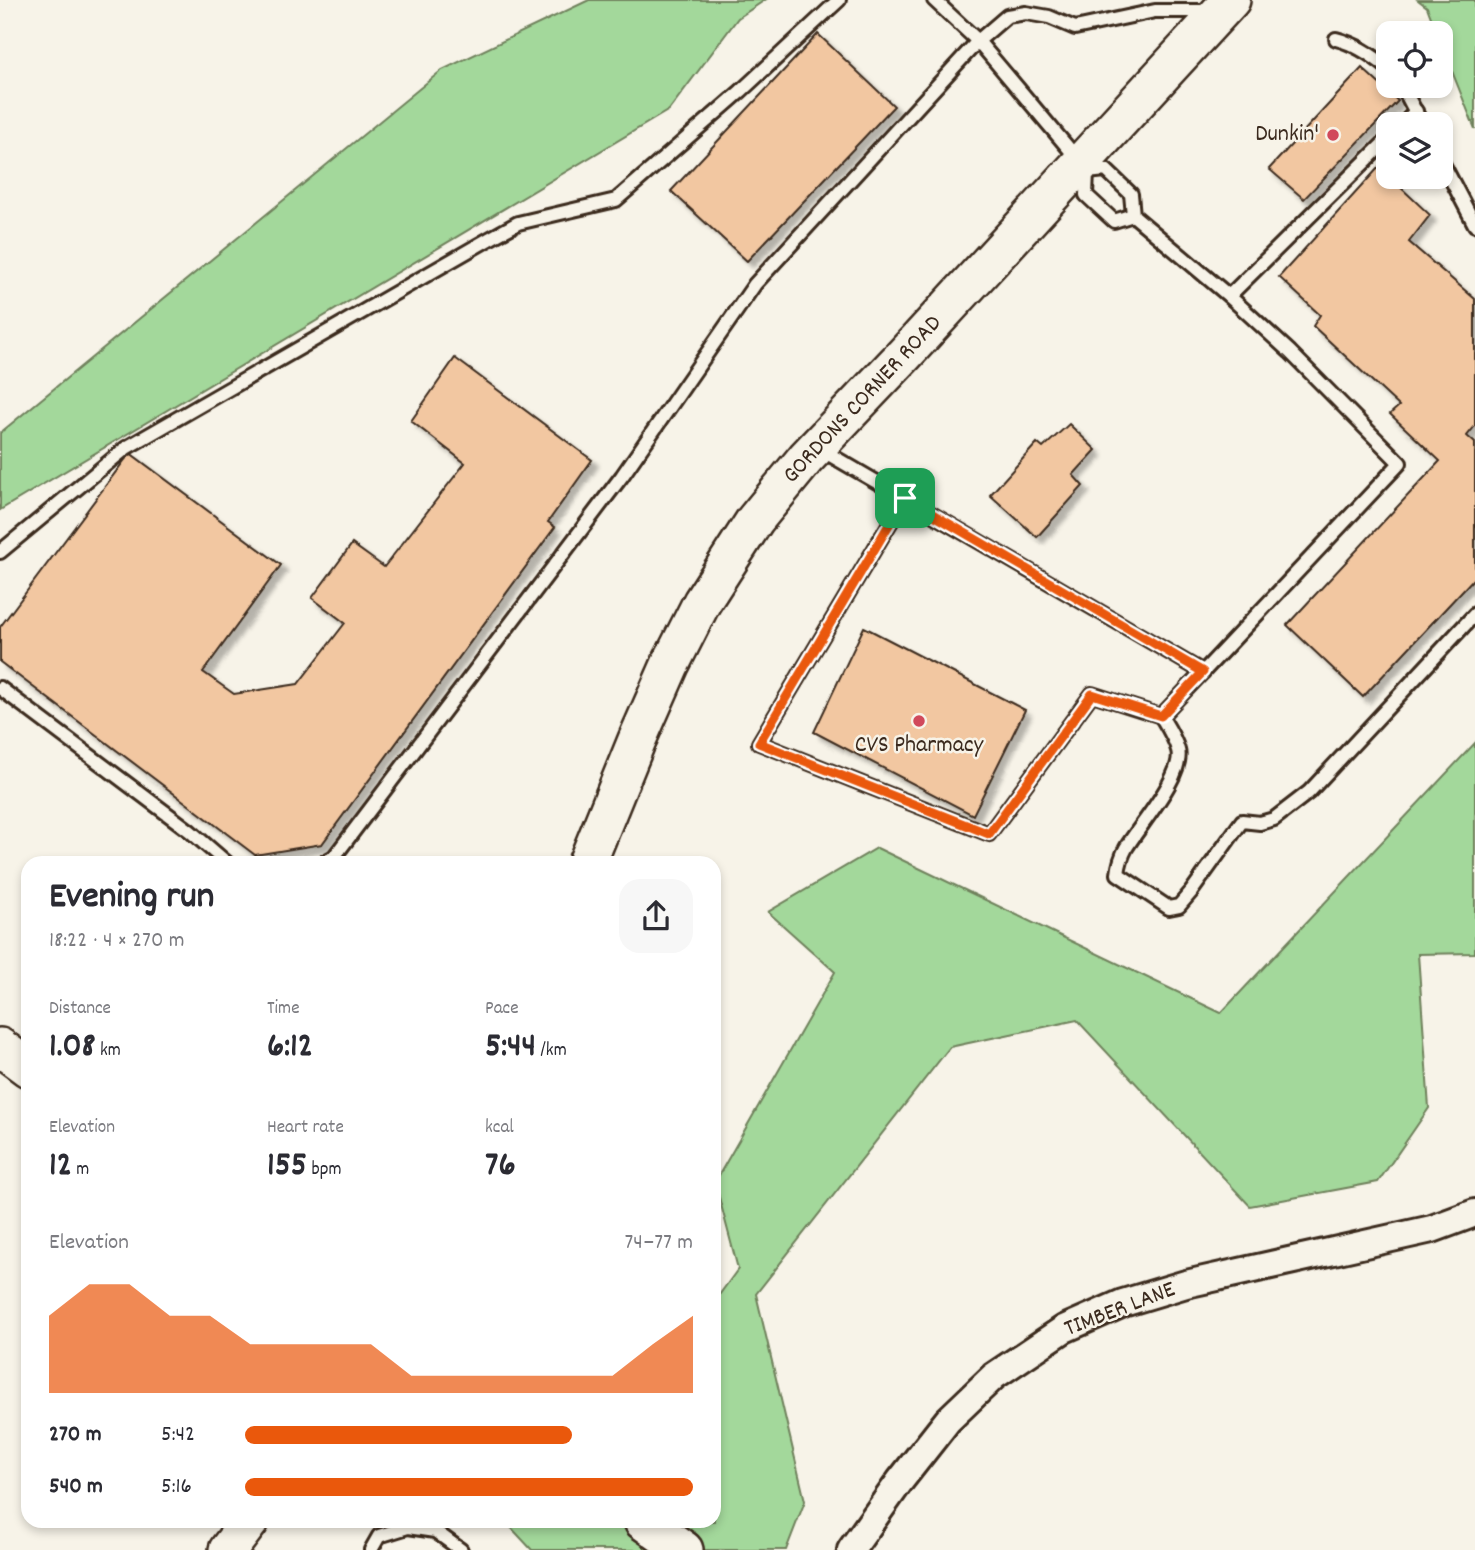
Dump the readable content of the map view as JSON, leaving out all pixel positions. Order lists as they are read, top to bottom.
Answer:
{
  "streets": {
    "street": ["GORDONS CORNER ROAD", "TIMBER LANE"]
  },
  "places": ["Dunkin'", "CVS Pharmacy"],
  "page": {
    "heading": ["Evening run", "18:22 · 4 × 270 m"],
    "stats": [
      ["Distance", "1.08 km"],
      ["Time", "6:12"],
      ["Pace", "5:44 /km"],
      ["Elevation", "12 m"],
      ["Heart rate", "155 bpm"],
      ["kcal", "76"]
    ],
    "chart": ["Elevation", "74–77 m"],
    "list": [
      {
        "name": "270 m",
        "note": "5:42"
      },
      {
        "name": "540 m",
        "note": "5:16"
      }
    ]
  }
}
